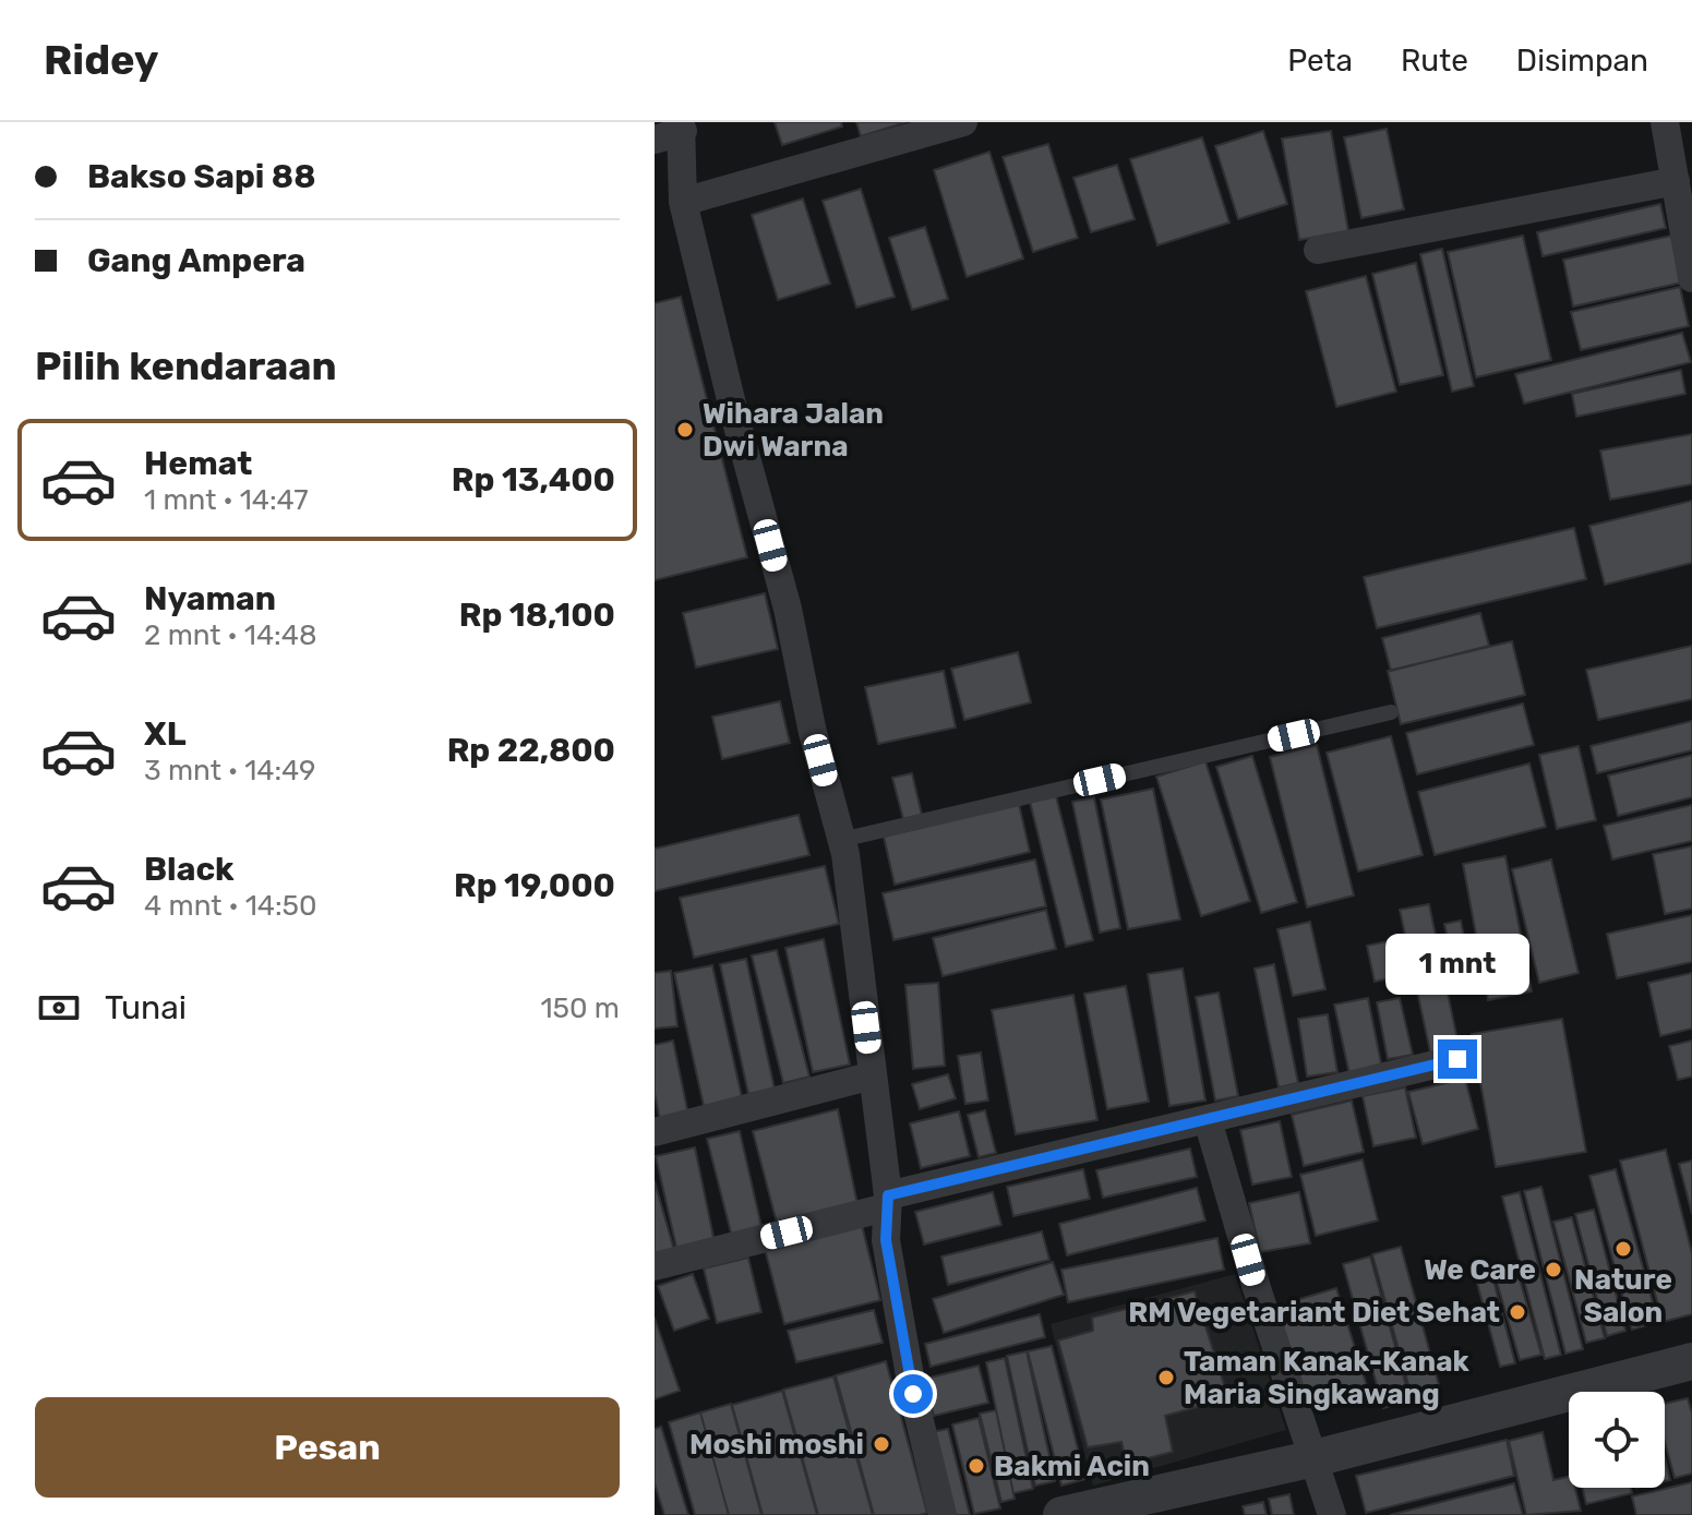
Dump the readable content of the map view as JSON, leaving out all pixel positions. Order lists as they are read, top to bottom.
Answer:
{
  "places": [
    "Wihara Jalan Dwi Warna",
    "Nature Salon",
    "We Care",
    "RM Vegetariant Diet Sehat",
    "Taman Kanak-Kanak Maria Singkawang",
    "Moshi moshi",
    "Bakmi Acin"
  ],
  "page": {
    "header": "Ridey",
    "nav": ["Peta", "Rute", "Disimpan"],
    "banner": ["Bakso Sapi 88", "Gang Ampera"],
    "heading": "Pilih kendaraan",
    "list": [
      {
        "name": "Hemat",
        "note": "1 mnt · 14:47",
        "value": "Rp 13,400"
      },
      {
        "name": "Nyaman",
        "note": "2 mnt · 14:48",
        "value": "Rp 18,100"
      },
      {
        "name": "XL",
        "note": "3 mnt · 14:49",
        "value": "Rp 22,800"
      },
      {
        "name": "Black",
        "note": "4 mnt · 14:50",
        "value": "Rp 19,000"
      }
    ],
    "bubble": "1 mnt",
    "pay": ["Tunai", "150 m"],
    "buttons": "Pesan"
  }
}
